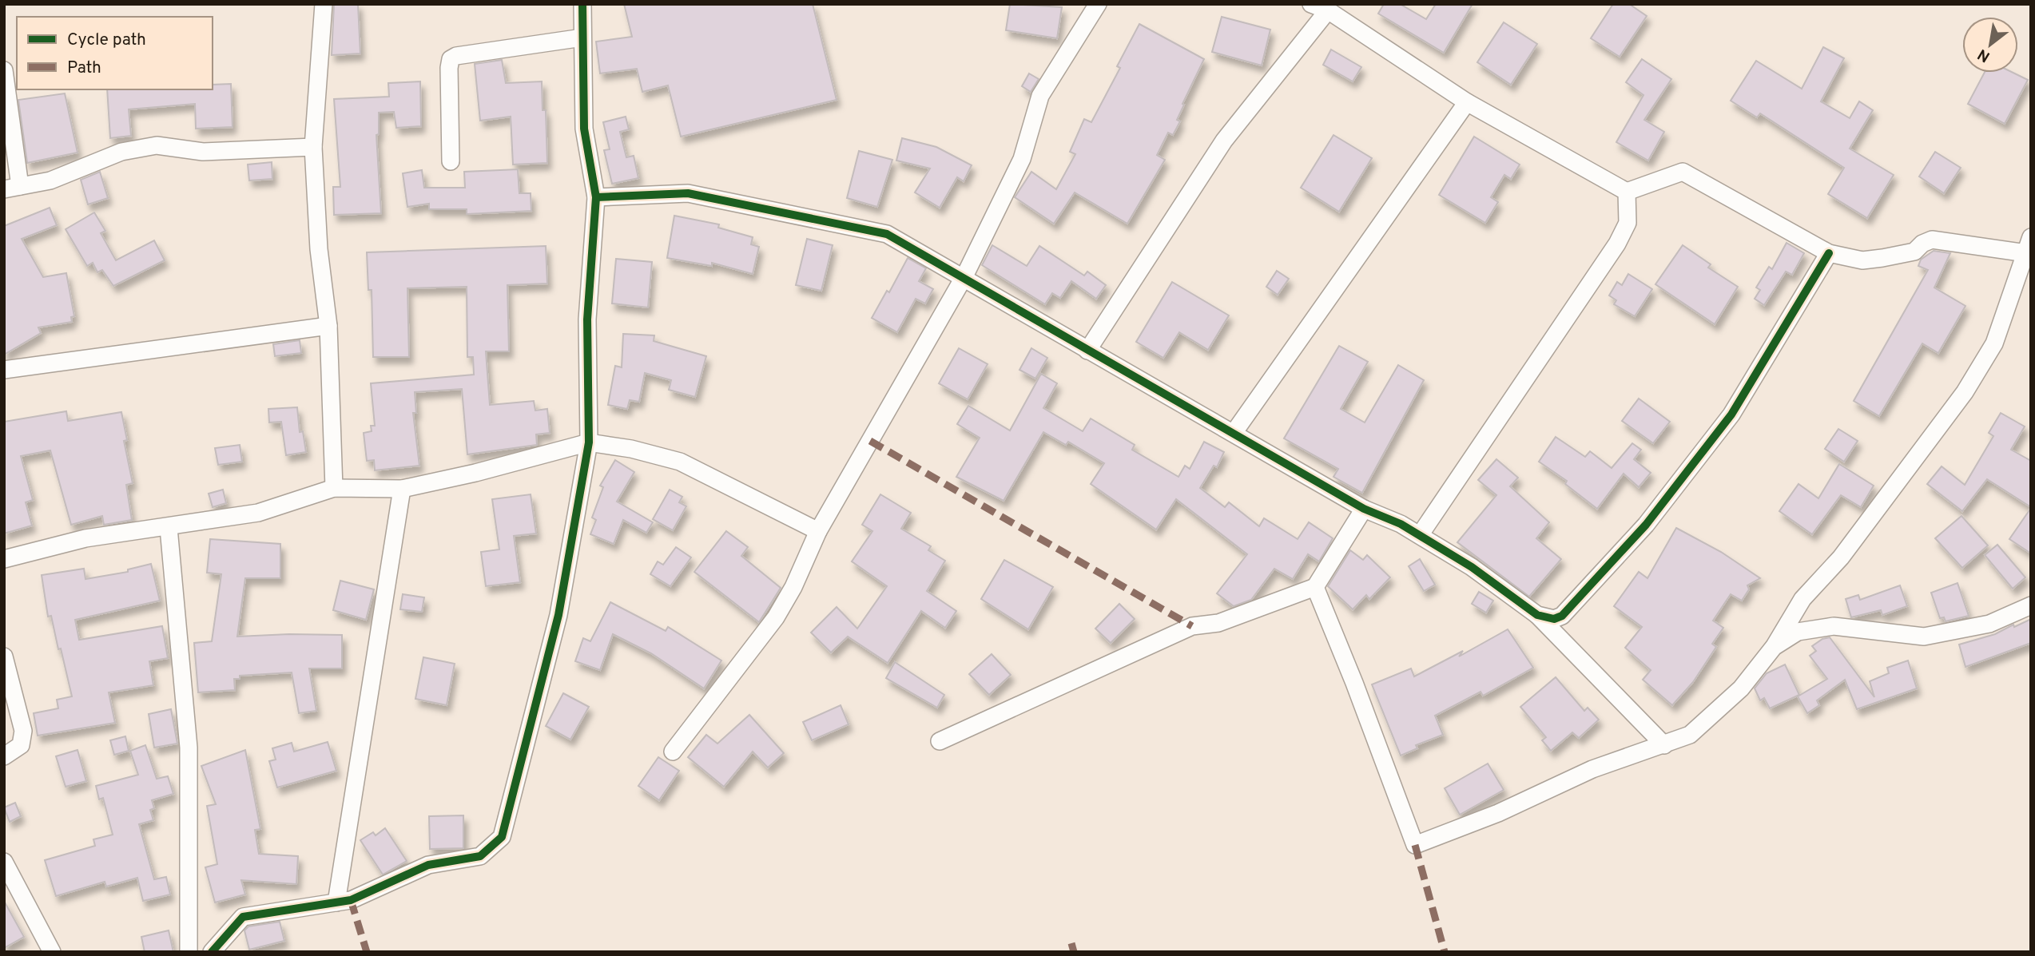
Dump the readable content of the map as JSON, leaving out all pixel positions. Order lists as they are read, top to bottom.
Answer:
{
  "legend": ["Cycle path", "Path"],
  "north": "bottom left"
}
